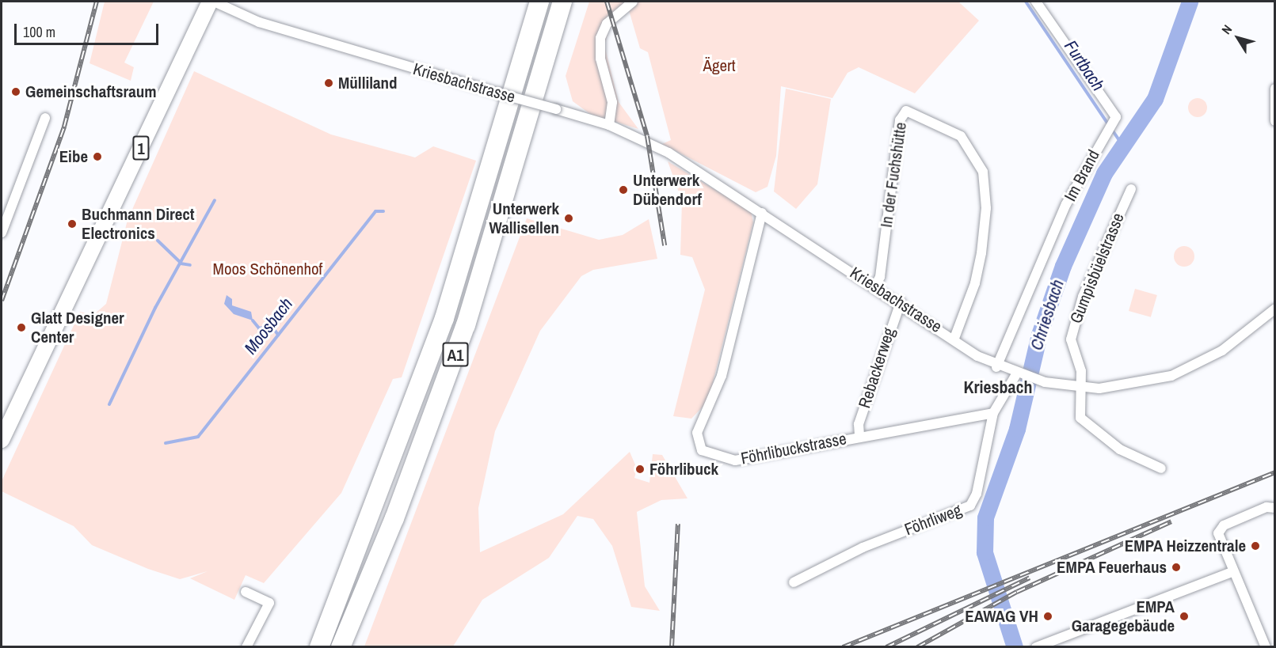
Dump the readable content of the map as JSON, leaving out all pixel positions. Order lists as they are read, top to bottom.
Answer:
{
  "streets": {
    "highway": ["A1"],
    "main road": ["1"],
    "street": [
      "Kriesbachstrasse",
      "In der Fuchshütte",
      "Im Brand",
      "Gumpisbüelstrasse",
      "Rebackerweg",
      "Föhrlibuckstrasse",
      "Föhrliweg"
    ]
  },
  "crossings": [
    ["Kriesbachstrasse", "1"],
    ["Kriesbachstrasse", "In der Fuchshütte"],
    ["Kriesbachstrasse", "Im Brand"],
    ["Kriesbachstrasse", "Gumpisbüelstrasse"],
    ["Kriesbachstrasse", "Rebackerweg"],
    ["Kriesbachstrasse", "Föhrlibuckstrasse"],
    ["Kriesbachstrasse", "Föhrliweg"],
    ["Rebackerweg", "Föhrlibuckstrasse"],
    ["Föhrlibuckstrasse", "Föhrliweg"]
  ],
  "districts": ["Kriesbach"],
  "water": ["Furtbach", "Chriesbach", "Moosbach"],
  "parks": ["Ägert", "Moos Schönenhof"],
  "places": [
    "Mülliland",
    "Gemeinschaftsraum",
    "Eibe",
    "Unterwerk Dübendorf",
    "Unterwerk Wallisellen",
    "Buchmann Direct Electronics",
    "Glatt Designer Center",
    "Föhrlibuck",
    "EMPA Heizzentrale",
    "EMPA Feuerhaus",
    "EAWAG VH",
    "EMPA Garagegebäude"
  ],
  "scale_bar": "100 m",
  "north": "top left"
}
